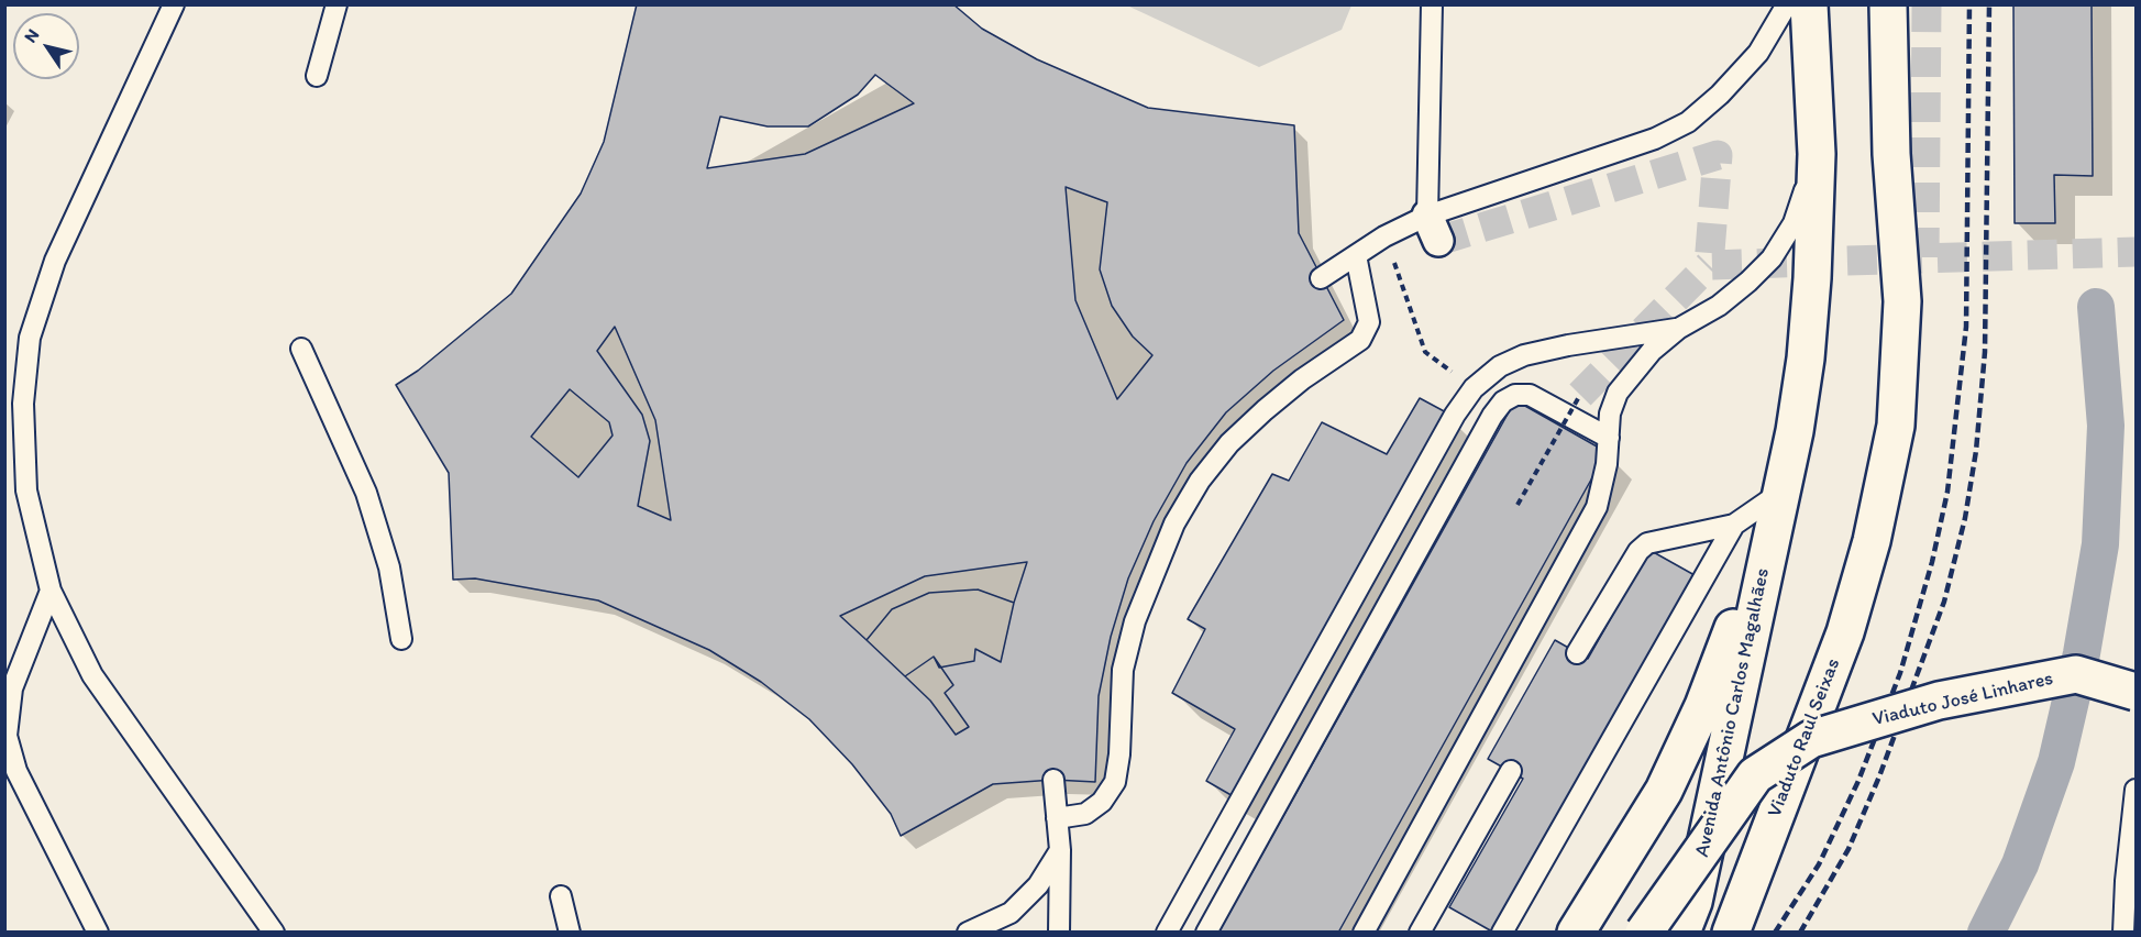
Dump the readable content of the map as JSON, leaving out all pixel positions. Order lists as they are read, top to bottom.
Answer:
{
  "streets": {
    "main road": ["Viaduto José Linhares", "Avenida Antônio Carlos Magalhães", "Viaduto Raul Seixas"]
  },
  "north": "top left"
}
